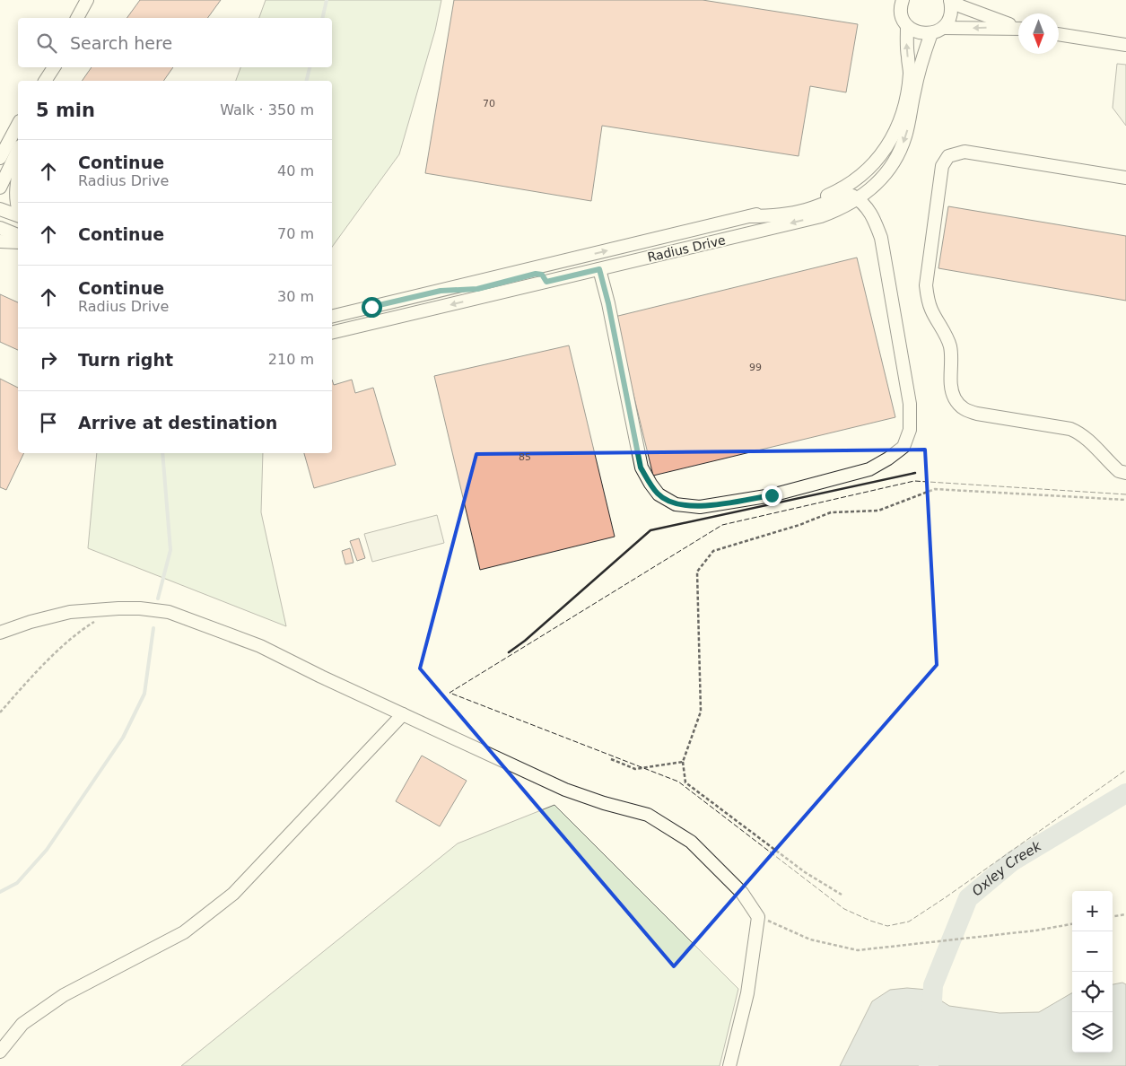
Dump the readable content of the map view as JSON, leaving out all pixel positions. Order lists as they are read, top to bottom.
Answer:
{
  "streets": {
    "street": ["Radius Drive"]
  },
  "water": ["Oxley Creek"],
  "house_numbers": ["70", "99", "85"],
  "north": "bottom",
  "page": {
    "search": "Search here",
    "heading": ["5 min", "Walk · 350 m"],
    "list": [
      ["Continue", "Radius Drive", "40 m"],
      ["Continue", "70 m"],
      ["Continue", "Radius Drive", "30 m"],
      ["Turn right", "210 m"],
      "Arrive at destination"
    ],
    "map_buttons": ["+", "−"]
  }
}
